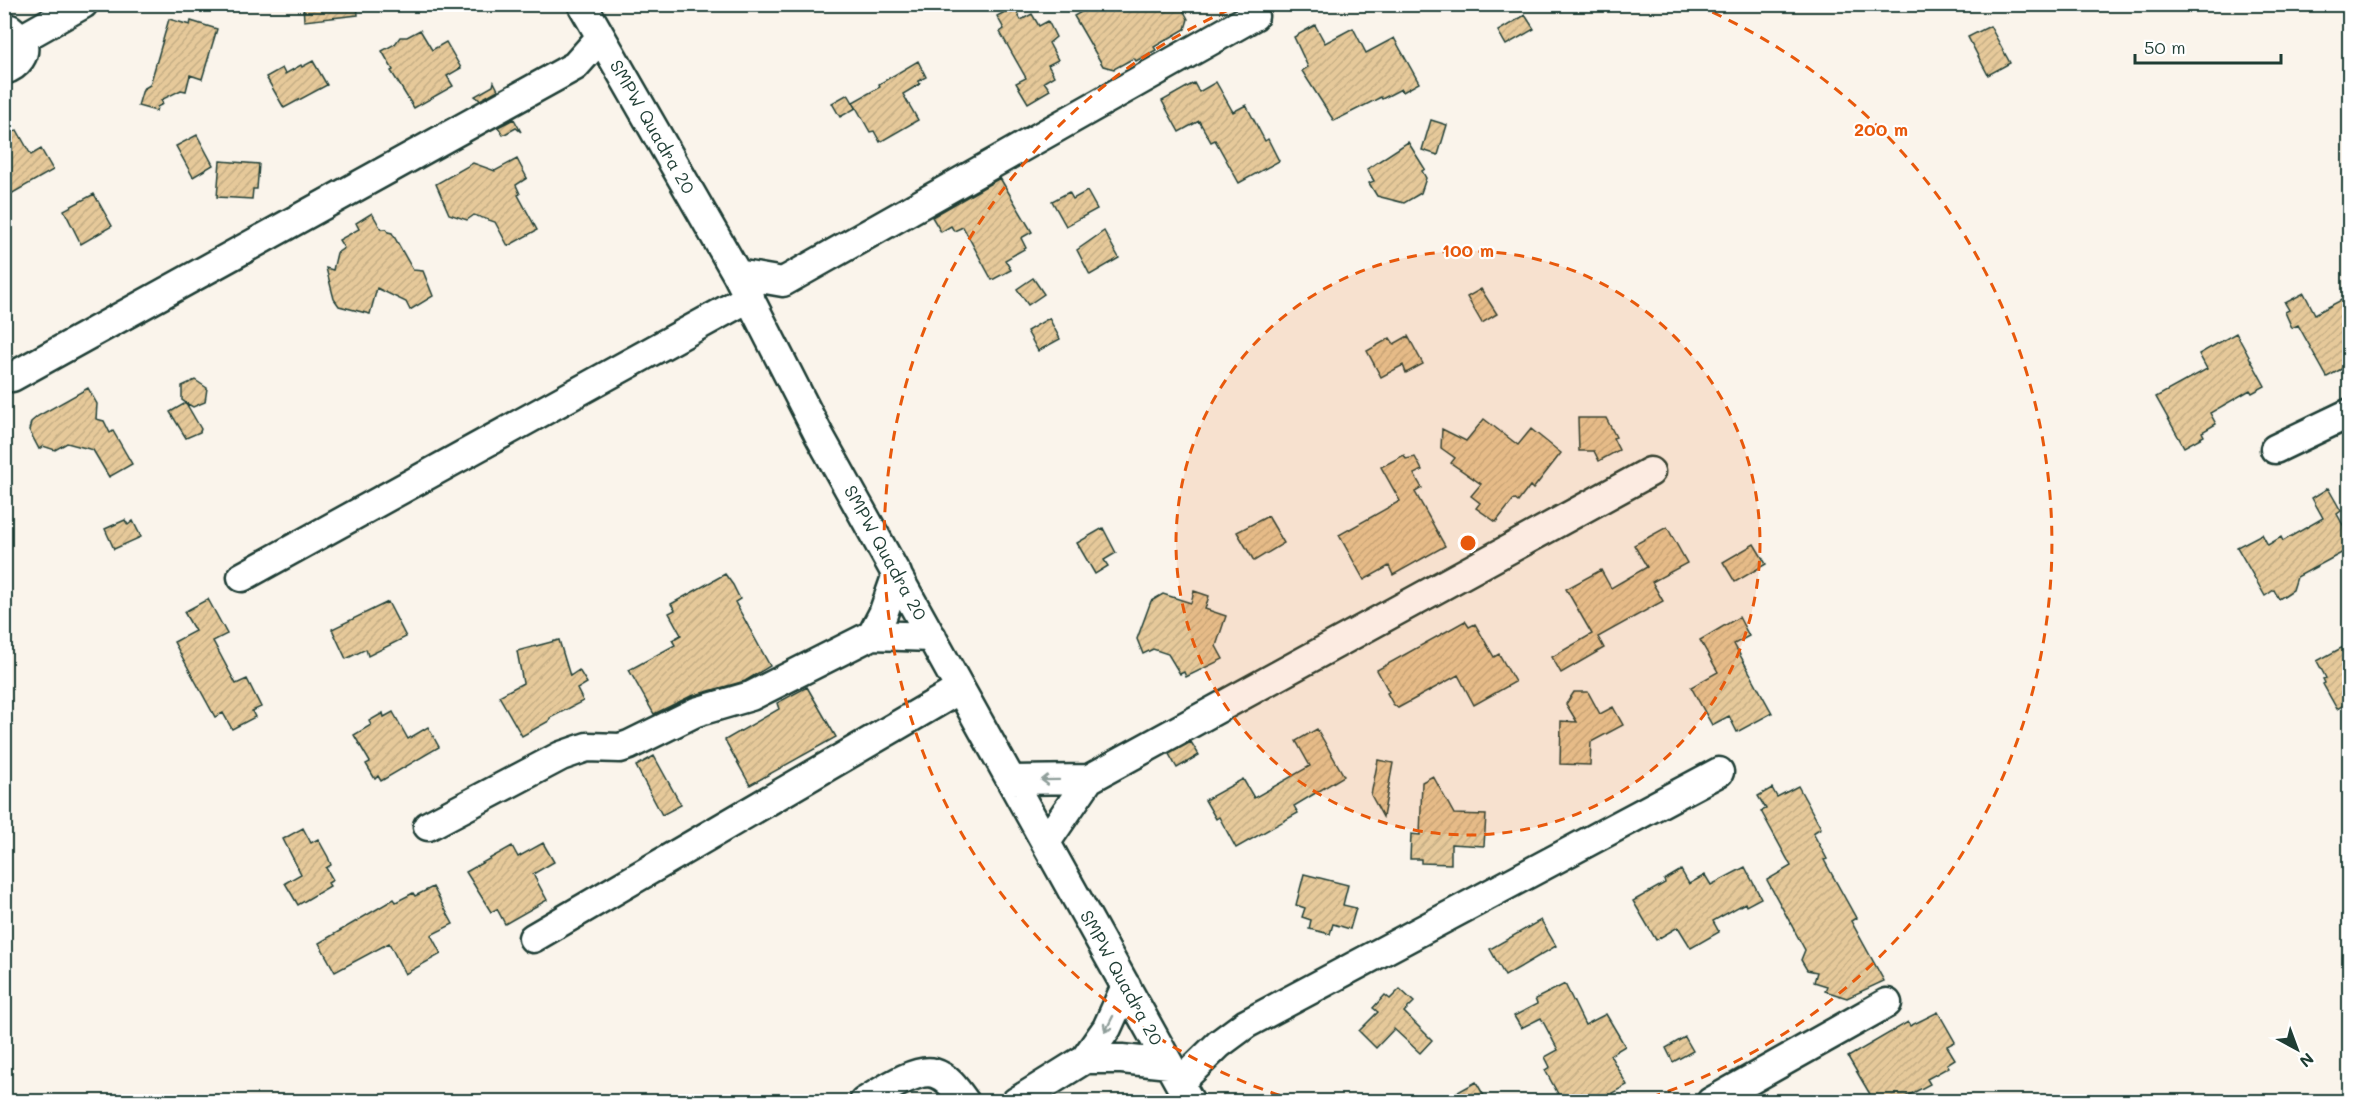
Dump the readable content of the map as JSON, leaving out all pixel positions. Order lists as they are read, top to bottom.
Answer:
{
  "streets": {
    "street": ["SMPW Quadra 20"]
  },
  "scale_bar": "50 m",
  "north": "bottom right",
  "rings": ["200 m", "100 m"]
}
